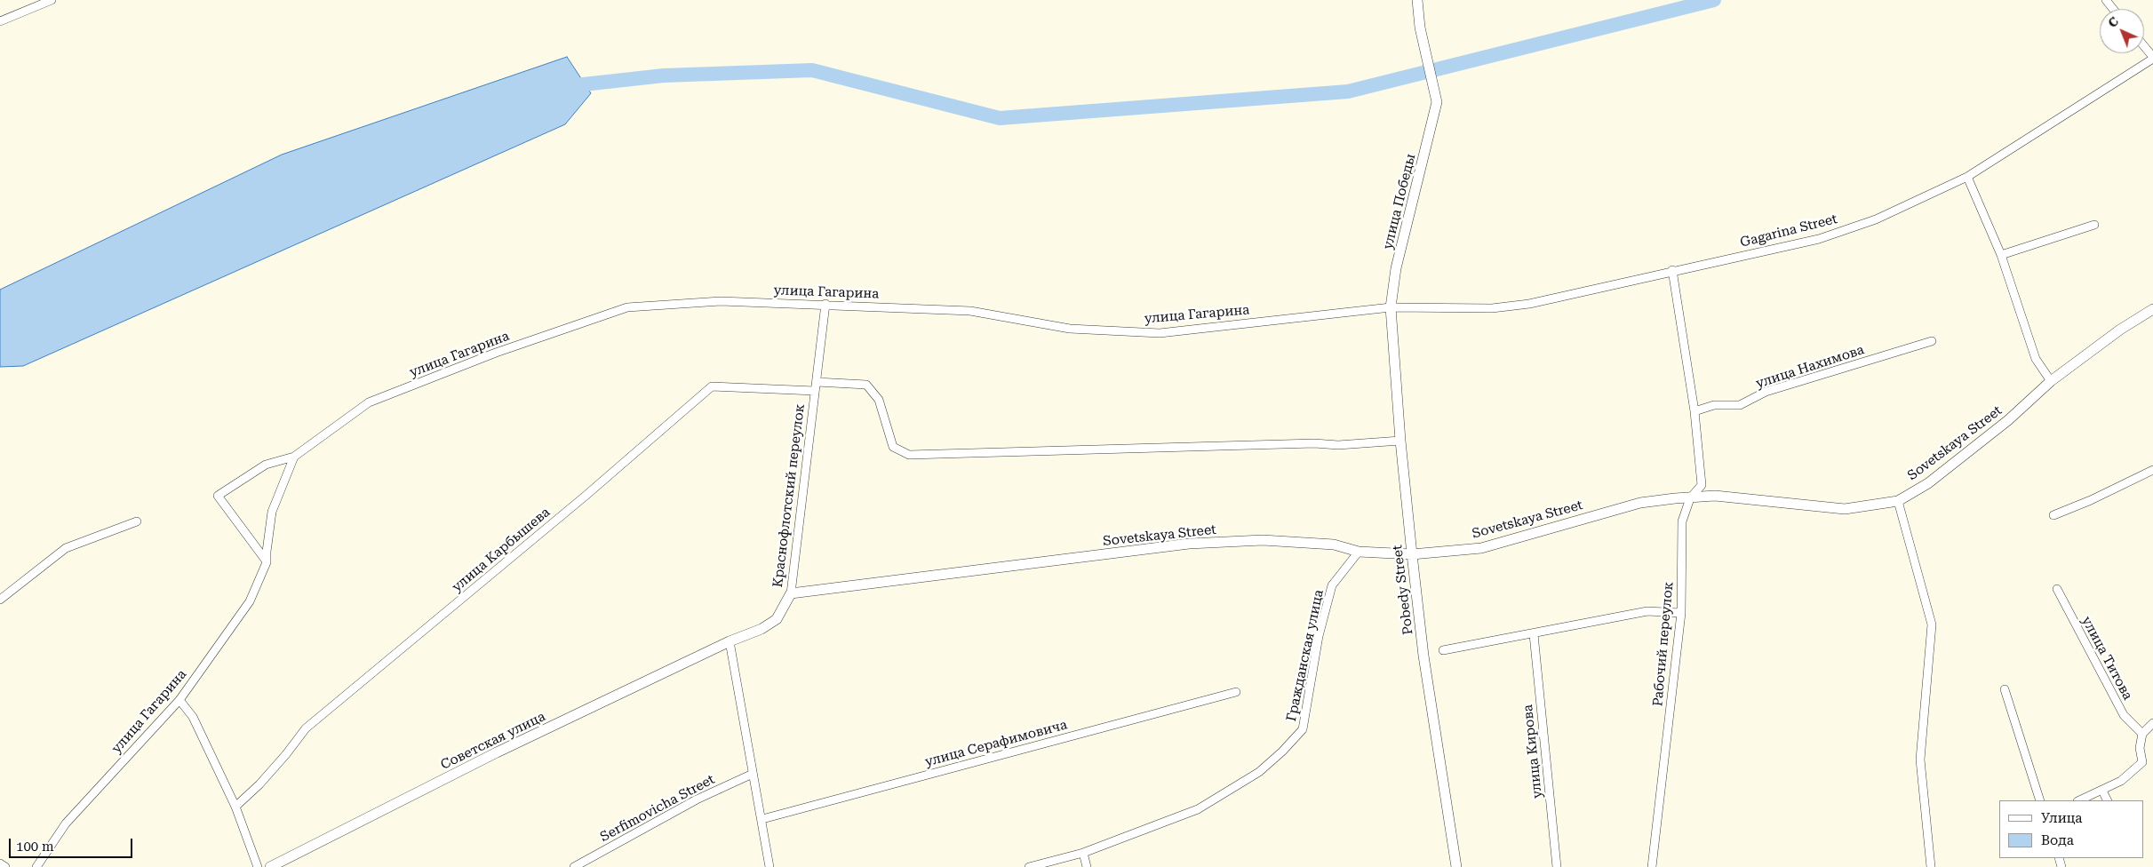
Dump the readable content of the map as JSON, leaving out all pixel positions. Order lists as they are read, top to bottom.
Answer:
{
  "streets": {
    "street": [
      "улица Победы",
      "Gagarina Street",
      "улица Гагарина",
      "улица Нахимова",
      "Sovetskaya Street",
      "Краснофлотский переулок",
      "улица Карбышева",
      "Pobedy Street",
      "Рабочий переулок",
      "Гражданская улица",
      "улица Титова",
      "Советская улица",
      "улица Серафимовича",
      "улица Кирова",
      "Serfimovicha Street"
    ]
  },
  "crossings": [
    ["улица Победы", "Gagarina Street"],
    ["улица Победы", "улица Гагарина"],
    ["улица Победы", "Pobedy Street"],
    ["Gagarina Street", "улица Гагарина"],
    ["Gagarina Street", "Pobedy Street"],
    ["Gagarina Street", "Рабочий переулок"],
    ["улица Гагарина", "Краснофлотский переулок"],
    ["улица Гагарина", "Pobedy Street"],
    ["улица Нахимова", "Рабочий переулок"],
    ["Sovetskaya Street", "Краснофлотский переулок"],
    ["Sovetskaya Street", "Pobedy Street"],
    ["Sovetskaya Street", "Рабочий переулок"],
    ["Sovetskaya Street", "Гражданская улица"],
    ["Краснофлотский переулок", "улица Карбышева"],
    ["Краснофлотский переулок", "Советская улица"]
  ],
  "legend": ["Улица", "Вода"],
  "scale_bar": "100 m",
  "north": "top left"
}
